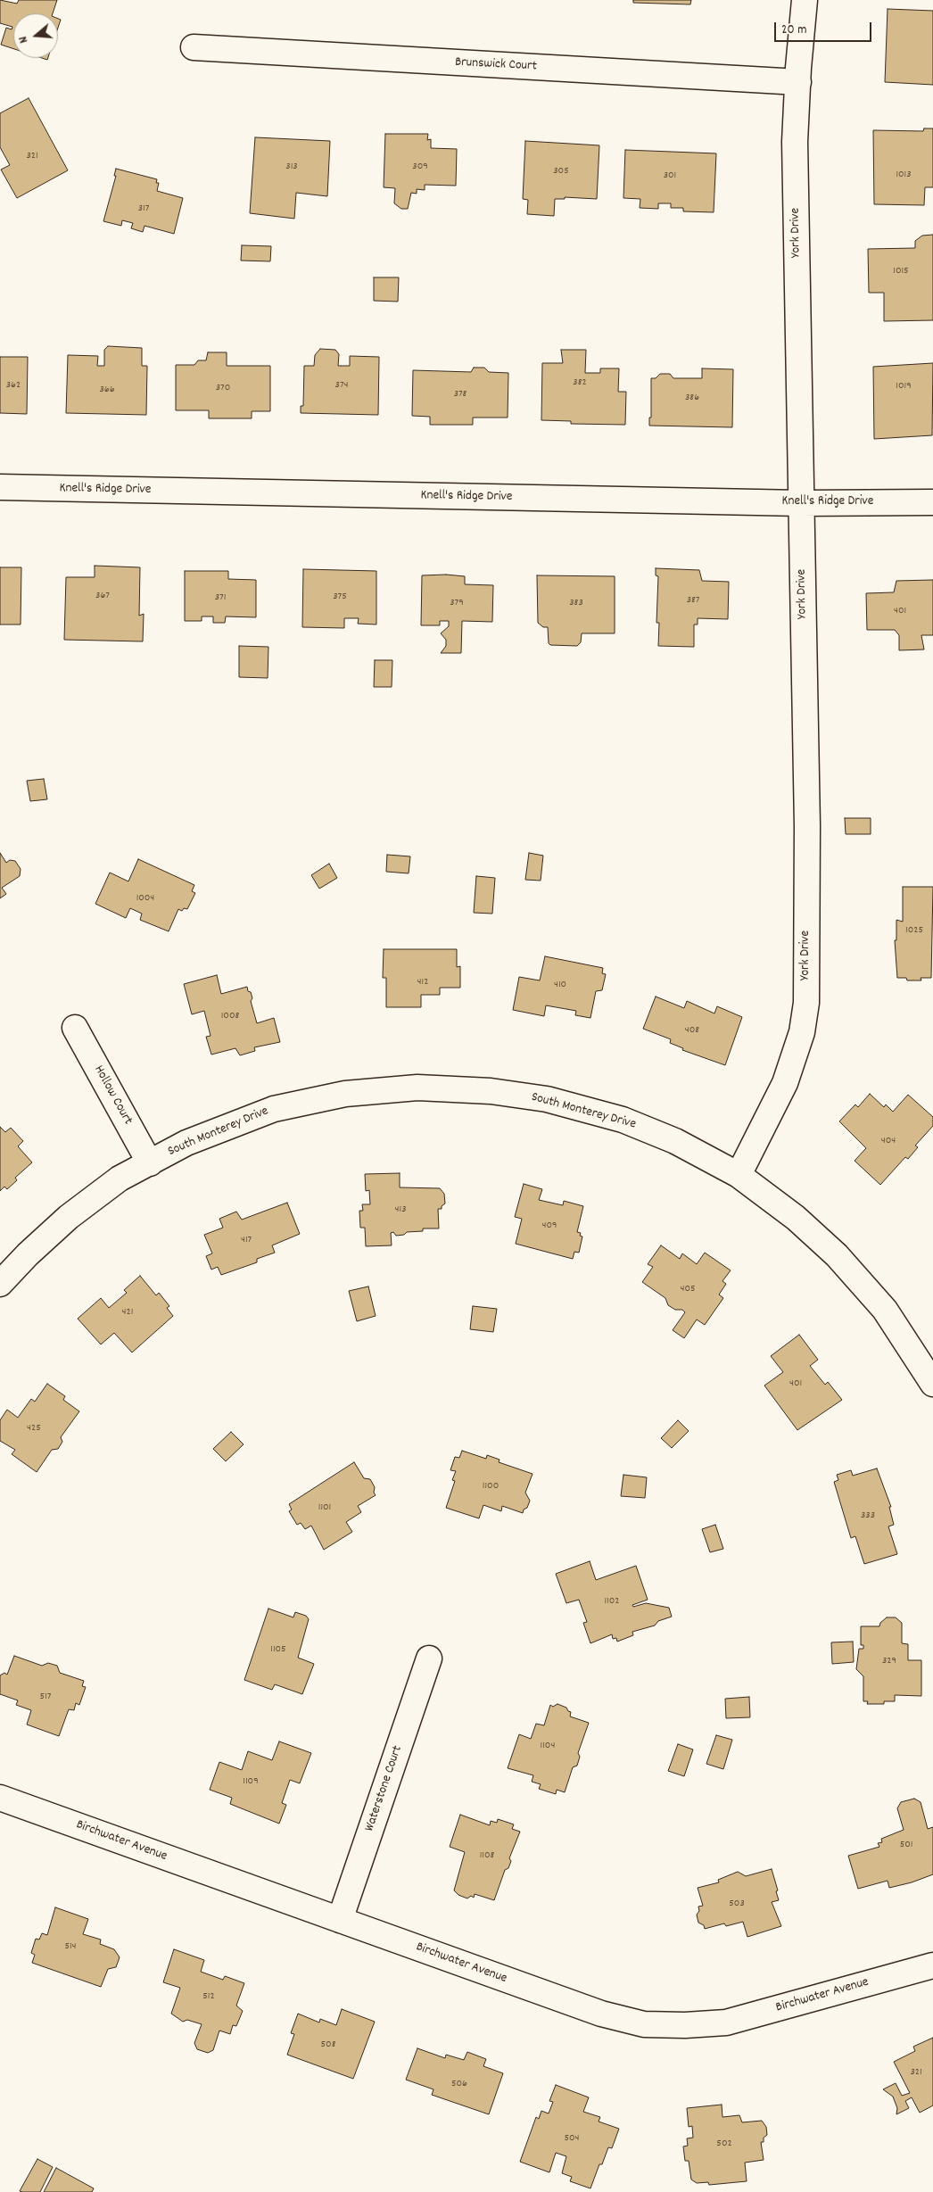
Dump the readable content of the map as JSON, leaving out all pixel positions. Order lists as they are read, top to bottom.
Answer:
{
  "streets": {
    "street": [
      "Brunswick Court",
      "York Drive",
      "Knell's Ridge Drive",
      "Hollow Court",
      "South Monterey Drive",
      "Waterstone Court",
      "Birchwater Avenue"
    ]
  },
  "crossings": [
    ["Brunswick Court", "York Drive"],
    ["York Drive", "Knell's Ridge Drive"],
    ["York Drive", "South Monterey Drive"],
    ["Hollow Court", "South Monterey Drive"],
    ["Waterstone Court", "Birchwater Avenue"]
  ],
  "house_numbers": [
    "321",
    "313",
    "309",
    "305",
    "1013",
    "301",
    "317",
    "1015",
    "382",
    "362",
    "374",
    "1019",
    "370",
    "366",
    "378",
    "386",
    "367",
    "375",
    "371",
    "387",
    "379",
    "383",
    "401",
    "1004",
    "1025",
    "412",
    "410",
    "1008",
    "408",
    "404",
    "413",
    "409",
    "417",
    "405",
    "421",
    "401",
    "425",
    "1100",
    "1101",
    "333",
    "1102",
    "1105",
    "329",
    "517",
    "1104",
    "1109",
    "501",
    "1108",
    "503",
    "514",
    "512",
    "508",
    "321",
    "506",
    "504",
    "502"
  ],
  "scale_bar": "20 m",
  "north": "left"
}
